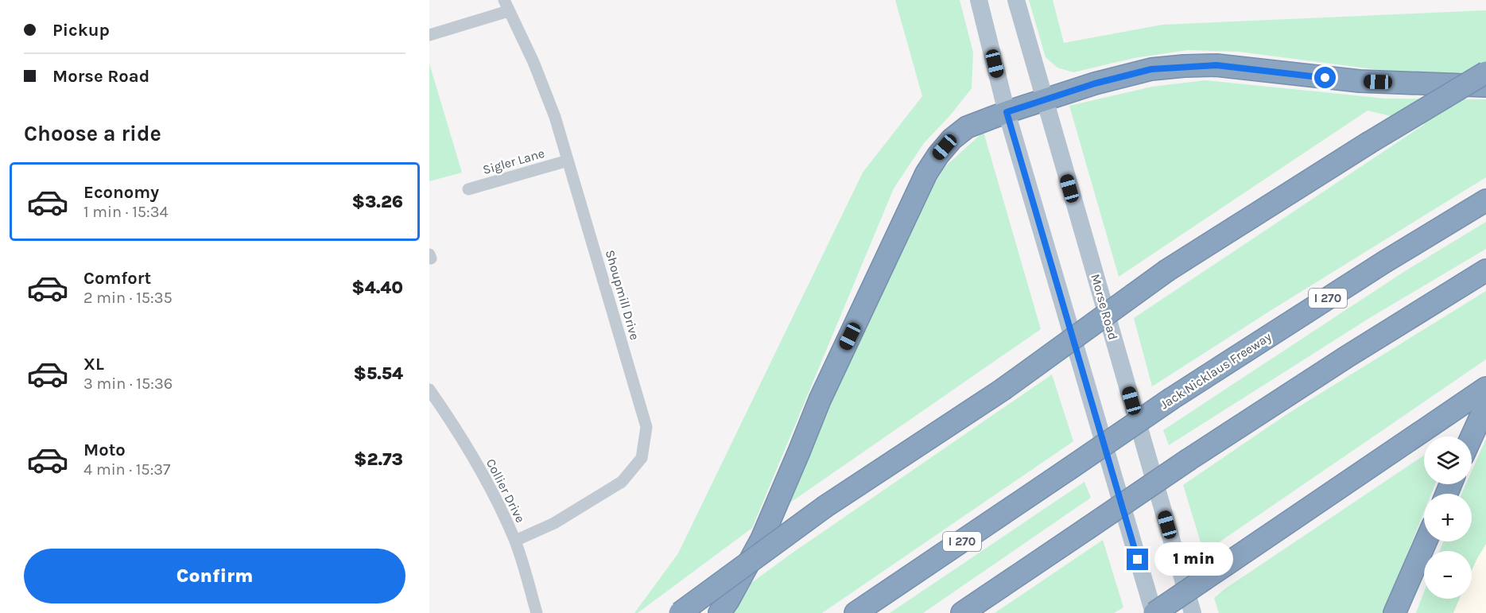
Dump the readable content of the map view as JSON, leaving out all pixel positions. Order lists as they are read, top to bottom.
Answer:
{
  "streets": {
    "highway": ["I 270", "Jack Nicklaus Freeway"],
    "main road": ["Morse Road"],
    "street": ["Sigler Lane", "Shoupmill Drive", "Collier Drive"]
  },
  "crossings": [
    ["Sigler Lane", "Shoupmill Drive"],
    ["Shoupmill Drive", "Collier Drive"]
  ],
  "page": {
    "banner": ["Pickup", "Morse Road"],
    "heading": "Choose a ride",
    "list": [
      {
        "name": "Economy",
        "note": "1 min · 15:34",
        "value": "$3.26"
      },
      {
        "name": "Comfort",
        "note": "2 min · 15:35",
        "value": "$4.40"
      },
      {
        "name": "XL",
        "note": "3 min · 15:36",
        "value": "$5.54"
      },
      {
        "name": "Moto",
        "note": "4 min · 15:37",
        "value": "$2.73"
      }
    ],
    "map_buttons": ["+", "−"],
    "buttons": "Confirm",
    "bubble": "1 min"
  }
}
